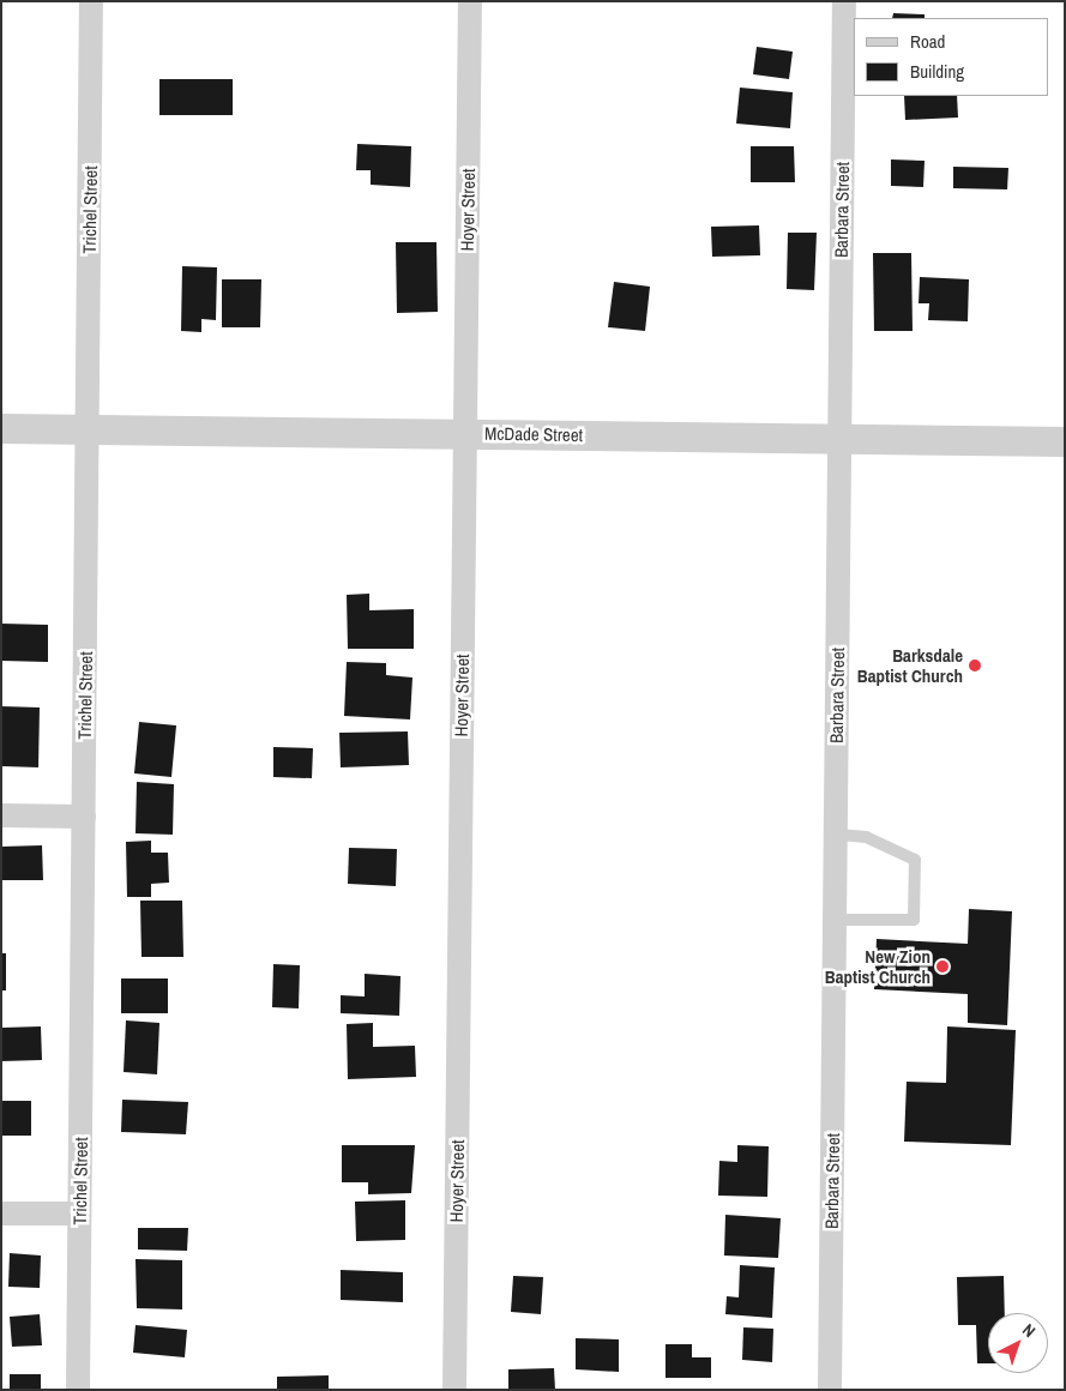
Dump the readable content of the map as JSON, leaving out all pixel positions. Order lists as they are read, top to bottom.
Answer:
{
  "streets": {
    "street": [
      "Trichel Street",
      "Hoyer Street",
      "Barbara Street",
      "McDade Street"
    ]
  },
  "crossings": [
    ["Trichel Street", "McDade Street"],
    ["Hoyer Street", "McDade Street"],
    ["Barbara Street", "McDade Street"]
  ],
  "places": ["Barksdale Baptist Church", "New Zion Baptist Church"],
  "legend": ["Road", "Building"],
  "north": "top right"
}
